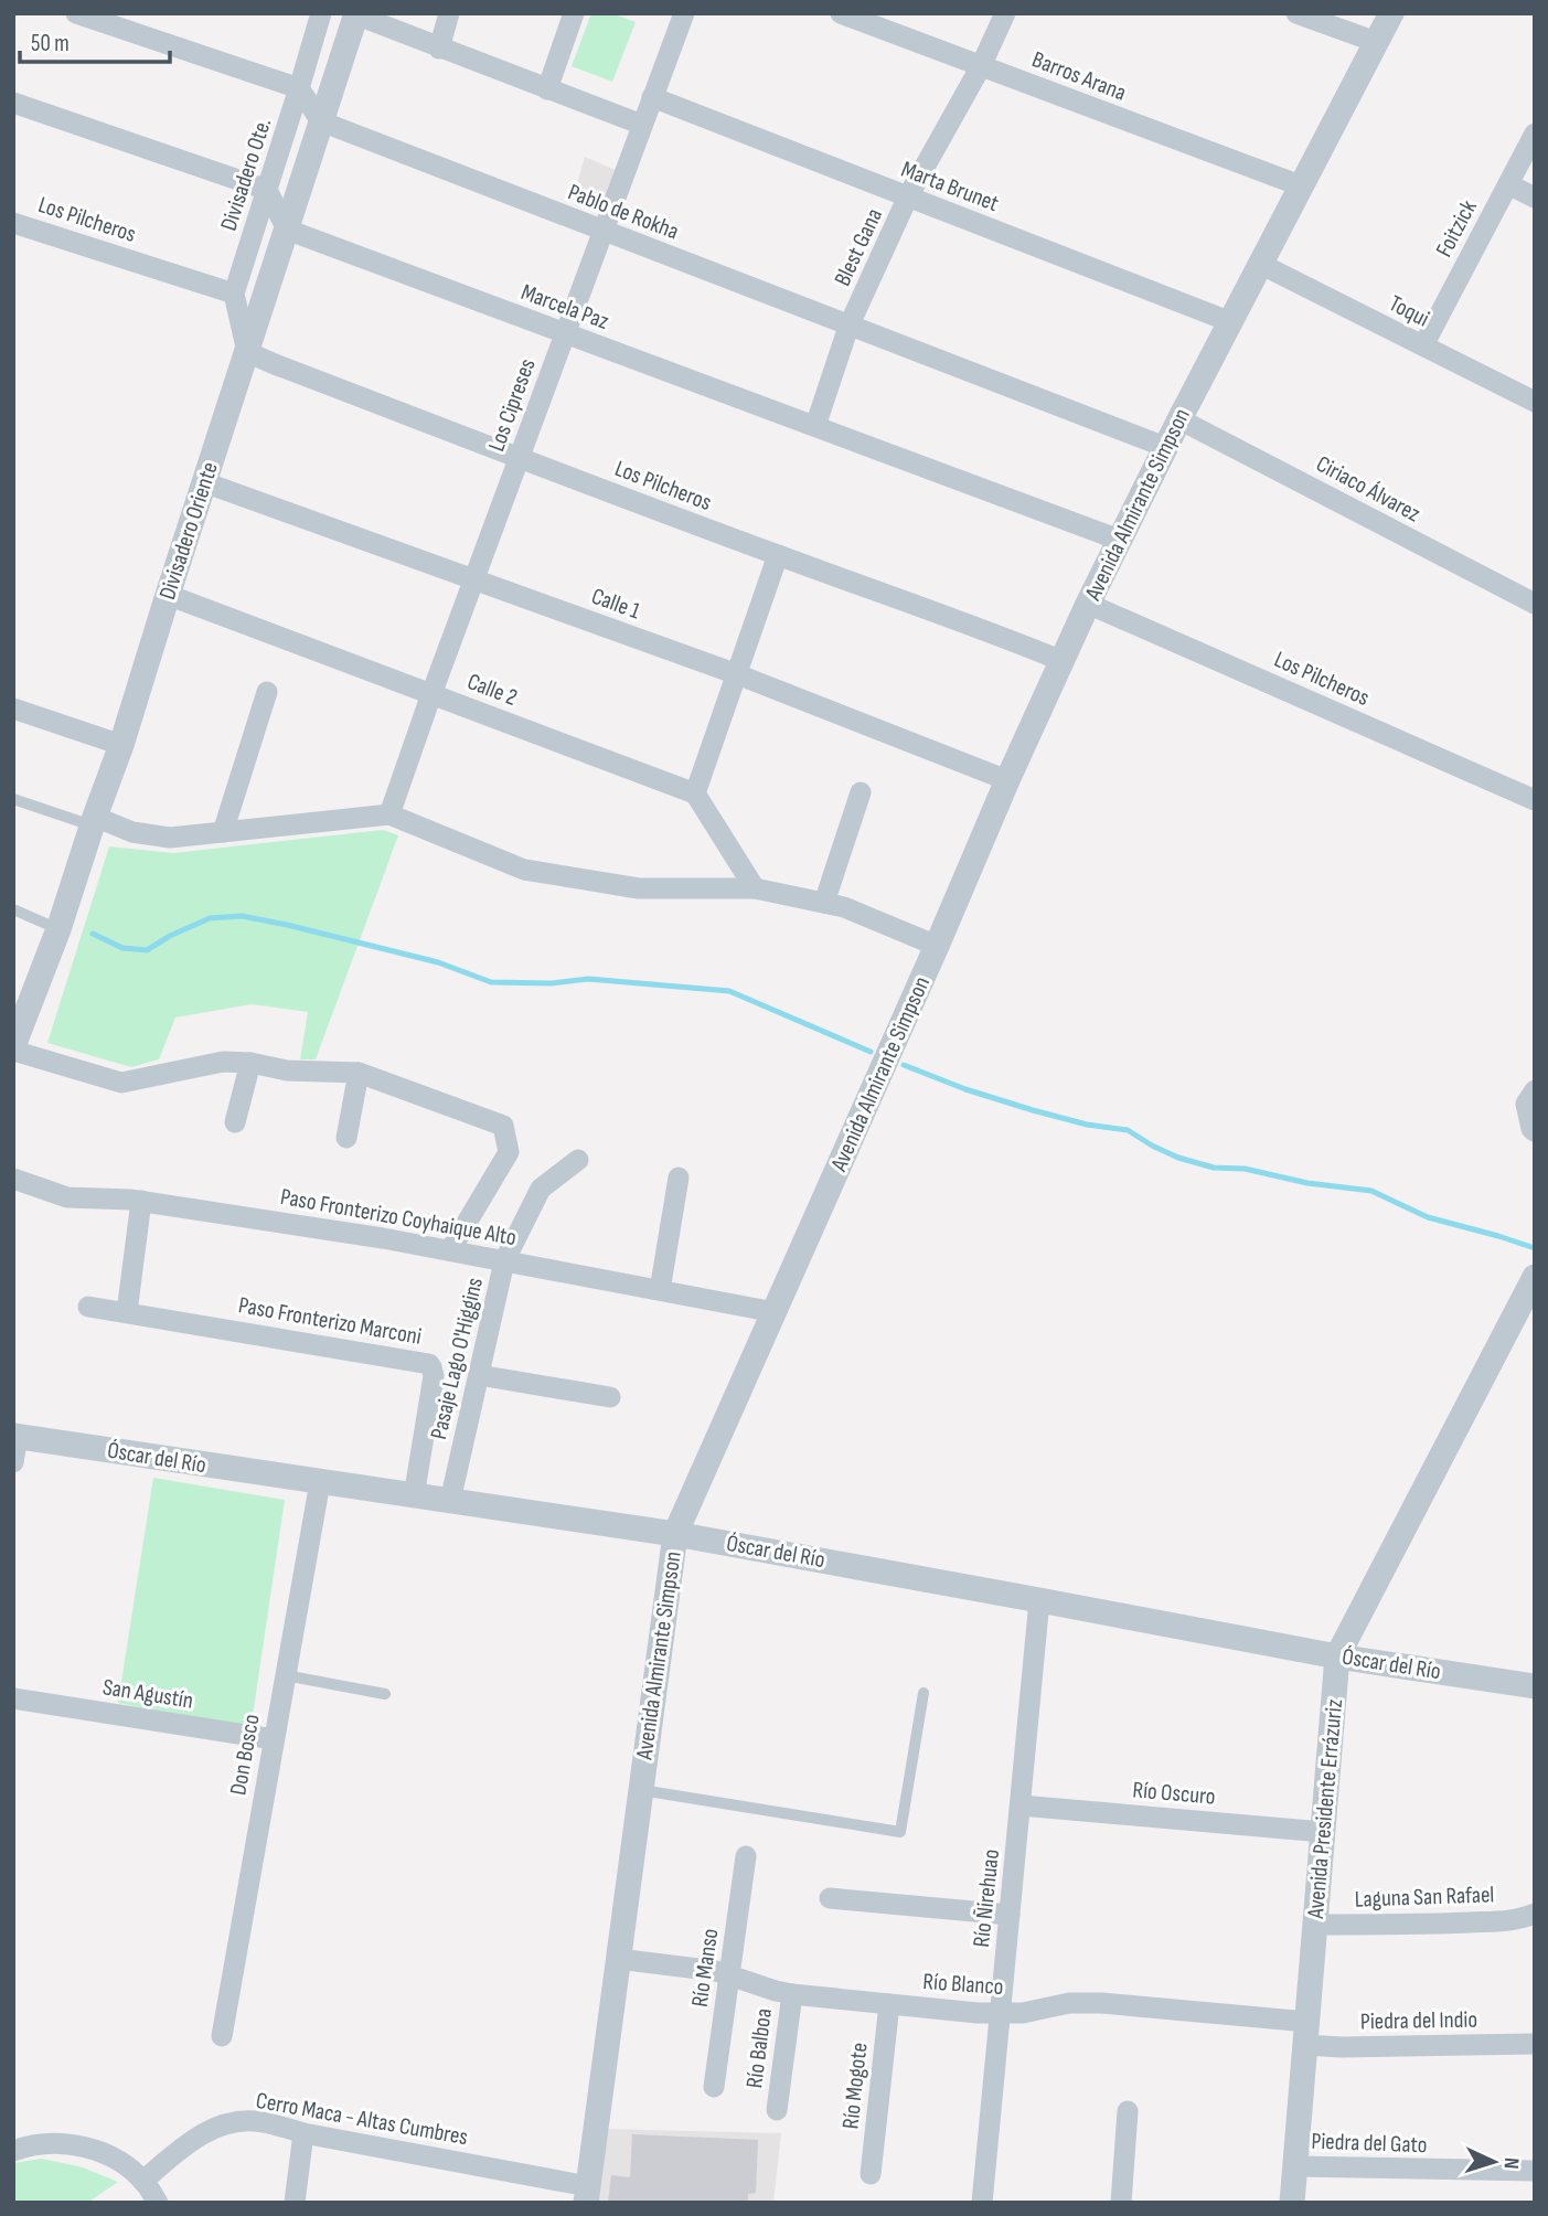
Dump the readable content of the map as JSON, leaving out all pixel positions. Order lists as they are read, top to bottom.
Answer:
{
  "streets": {
    "street": [
      "Barros Arana",
      "Divisadero Ote.",
      "Marta Brunet",
      "Pablo de Rokha",
      "Los Pilcheros",
      "Foitzick",
      "Blest Gana",
      "Marcela Paz",
      "Toqui",
      "Los Cipreses",
      "Ciriaco Álvarez",
      "Avenida Almirante Simpson",
      "Divisadero Oriente",
      "Calle 1",
      "Calle 2",
      "Paso Fronterizo Coyhaique Alto",
      "Paso Fronterizo Marconi",
      "Pasaje Lago O'Higgins",
      "Óscar del Río",
      "San Agustín",
      "Don Bosco",
      "Río Oscuro",
      "Avenida Presidente Errázuriz",
      "Laguna San Rafael",
      "Río Ñirehuao",
      "Río Manso",
      "Río Blanco",
      "Piedra del Indio",
      "Río Balboa",
      "Río Mogote",
      "Cerro Maca - Altas Cumbres",
      "Piedra del Gato"
    ]
  },
  "crossings": [
    ["Barros Arana", "Blest Gana"],
    ["Barros Arana", "Avenida Almirante Simpson"],
    ["Divisadero Ote.", "Los Pilcheros"],
    ["Marta Brunet", "Blest Gana"],
    ["Marta Brunet", "Los Cipreses"],
    ["Marta Brunet", "Avenida Almirante Simpson"],
    ["Pablo de Rokha", "Blest Gana"],
    ["Pablo de Rokha", "Los Cipreses"],
    ["Pablo de Rokha", "Avenida Almirante Simpson"],
    ["Pablo de Rokha", "Divisadero Oriente"],
    ["Los Pilcheros", "Los Cipreses"],
    ["Los Pilcheros", "Avenida Almirante Simpson"],
    ["Los Pilcheros", "Divisadero Oriente"],
    ["Foitzick", "Toqui"],
    ["Blest Gana", "Marcela Paz"],
    ["Marcela Paz", "Los Cipreses"],
    ["Marcela Paz", "Avenida Almirante Simpson"],
    ["Marcela Paz", "Divisadero Oriente"],
    ["Toqui", "Avenida Almirante Simpson"],
    ["Los Cipreses", "Calle 1"],
    ["Los Cipreses", "Calle 2"],
    ["Ciriaco Álvarez", "Avenida Almirante Simpson"],
    ["Avenida Almirante Simpson", "Calle 1"],
    ["Avenida Almirante Simpson", "Paso Fronterizo Coyhaique Alto"],
    ["Avenida Almirante Simpson", "Óscar del Río"],
    ["Avenida Almirante Simpson", "Río Blanco"],
    ["Avenida Almirante Simpson", "Cerro Maca - Altas Cumbres"],
    ["Divisadero Oriente", "Calle 1"],
    ["Divisadero Oriente", "Calle 2"],
    ["Paso Fronterizo Coyhaique Alto", "Pasaje Lago O'Higgins"],
    ["Paso Fronterizo Marconi", "Óscar del Río"],
    ["Pasaje Lago O'Higgins", "Óscar del Río"],
    ["Óscar del Río", "Don Bosco"],
    ["Óscar del Río", "Avenida Presidente Errázuriz"],
    ["Óscar del Río", "Río Ñirehuao"],
    ["San Agustín", "Don Bosco"],
    ["Río Oscuro", "Avenida Presidente Errázuriz"],
    ["Río Oscuro", "Río Ñirehuao"],
    ["Avenida Presidente Errázuriz", "Laguna San Rafael"],
    ["Avenida Presidente Errázuriz", "Río Blanco"],
    ["Avenida Presidente Errázuriz", "Piedra del Indio"],
    ["Avenida Presidente Errázuriz", "Piedra del Gato"],
    ["Río Ñirehuao", "Río Blanco"],
    ["Río Manso", "Río Blanco"],
    ["Río Blanco", "Piedra del Indio"],
    ["Río Blanco", "Río Balboa"],
    ["Río Blanco", "Río Mogote"]
  ],
  "scale_bar": "50 m",
  "north": "right"
}
